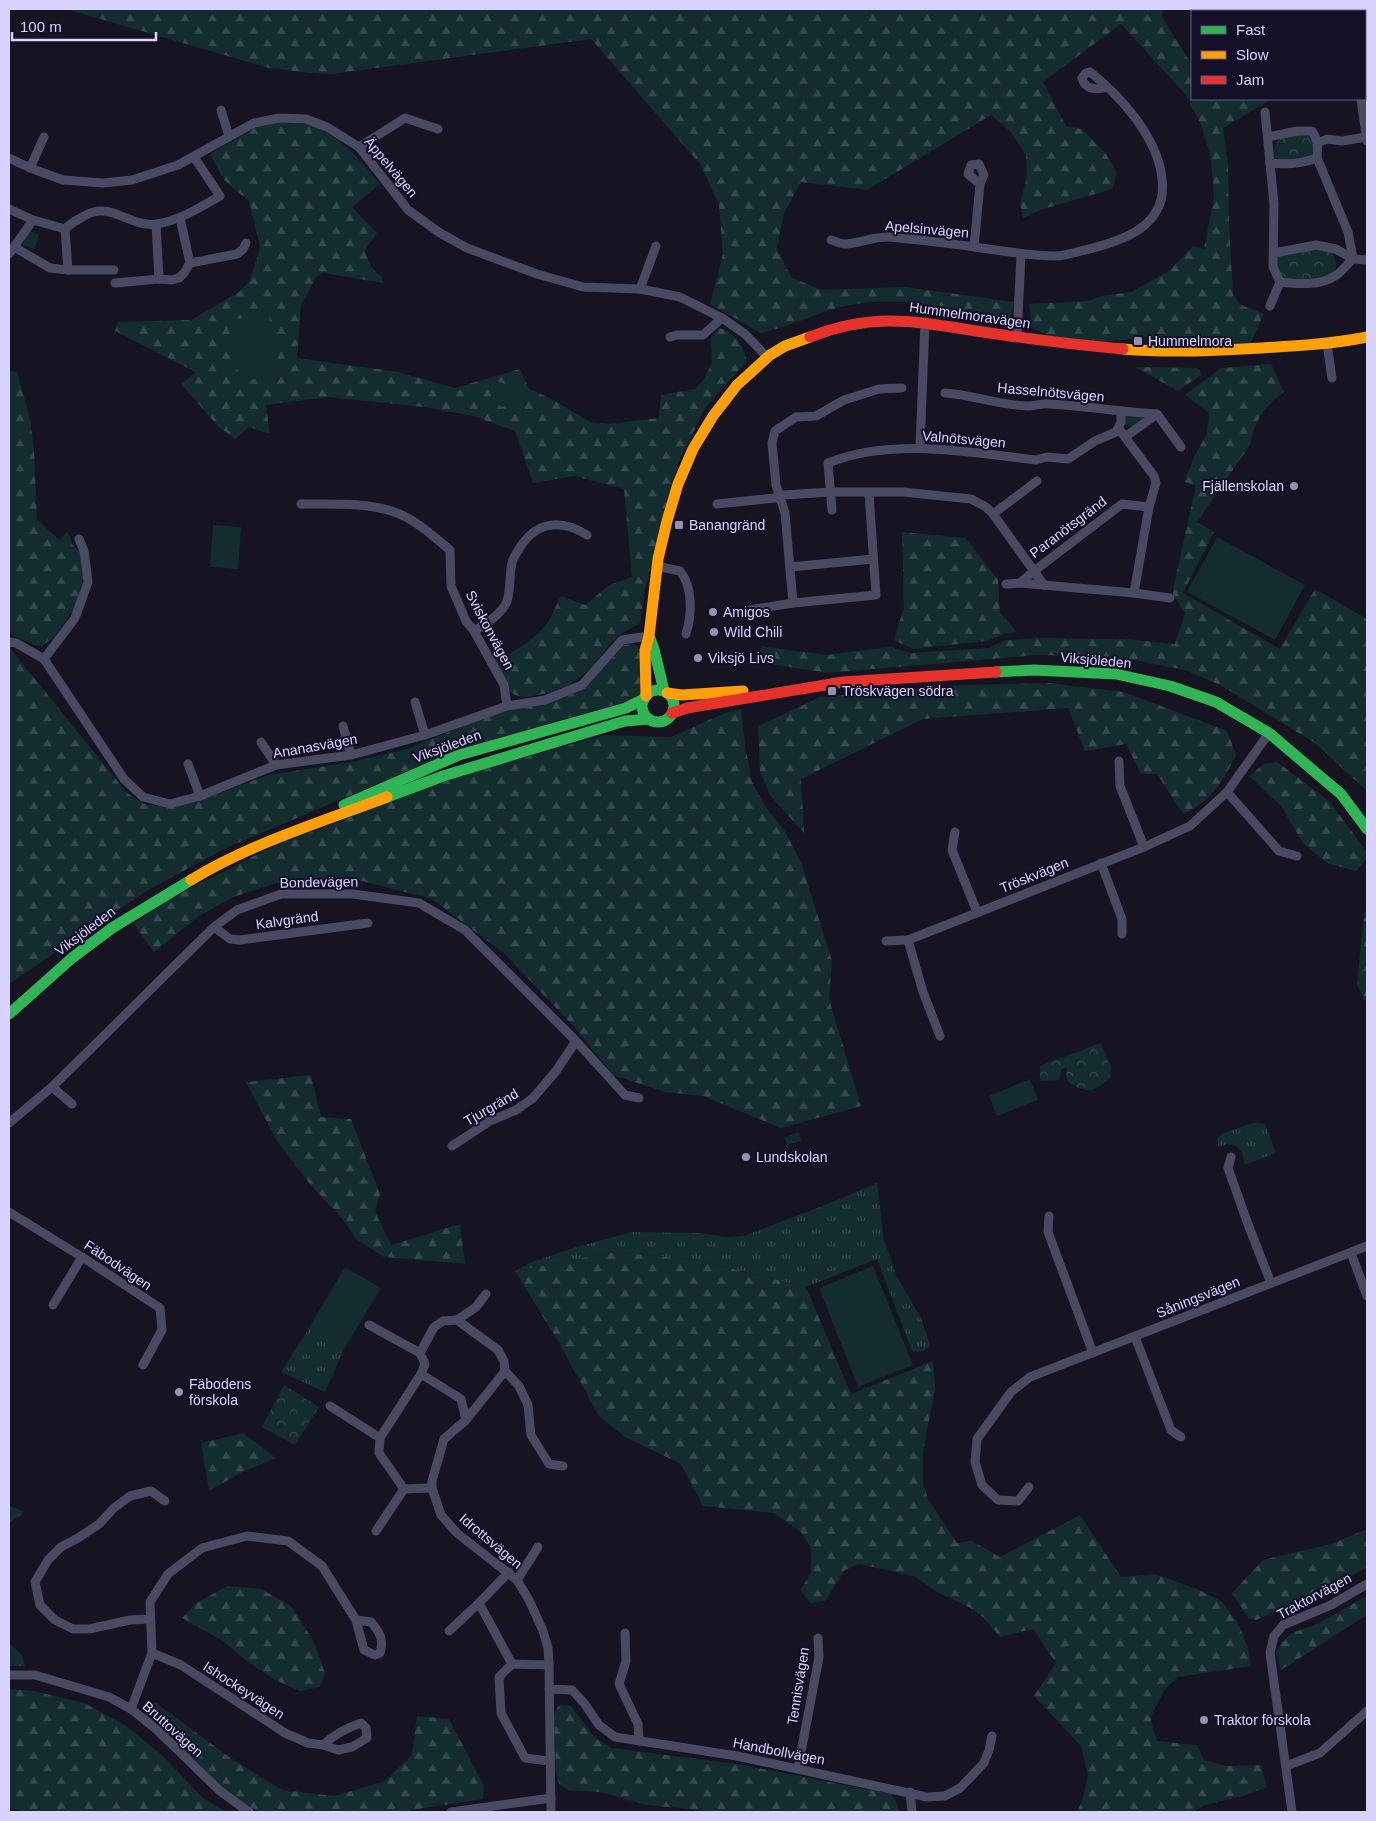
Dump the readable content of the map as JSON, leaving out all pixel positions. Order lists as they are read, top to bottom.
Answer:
{
  "streets": {
    "main road": ["Hummelmoravägen", "Viksjöleden"],
    "street": [
      "Äppelvägen",
      "Apelsinvägen",
      "Hasselnötsvägen",
      "Valnötsvägen",
      "Paranötsgränd",
      "Sviskonvägen",
      "Ananasvägen",
      "Tröskvägen",
      "Bondevägen",
      "Kalvgränd",
      "Tjurgränd",
      "Fäbodvägen",
      "Såningsvägen",
      "Idrottsvägen",
      "Traktorvägen",
      "Tennisvägen",
      "Ishockeyvägen",
      "Bruttovägen",
      "Handbollvägen"
    ]
  },
  "crossings": [
    ["Äppelvägen", "Hummelmoravägen"],
    ["Hummelmoravägen", "Viksjöleden"],
    ["Hummelmoravägen", "Ananasvägen"],
    ["Valnötsvägen", "Paranötsgränd"],
    ["Sviskonvägen", "Ananasvägen"],
    ["Viksjöleden", "Tröskvägen"],
    ["Bondevägen", "Kalvgränd"],
    ["Bondevägen", "Tjurgränd"],
    ["Idrottsvägen", "Handbollvägen"],
    ["Tennisvägen", "Handbollvägen"]
  ],
  "places": {
    "transit": ["Hummelmora", "Banangränd", "Tröskvägen södra"],
    "other": [
      "Fjällenskolan",
      "Amigos",
      "Wild Chili",
      "Viksjö Livs",
      "Lundskolan",
      "Fäbodens förskola",
      "Traktor förskola"
    ]
  },
  "legend": ["Fast", "Slow", "Jam"],
  "scale_bar": "100 m"
}
